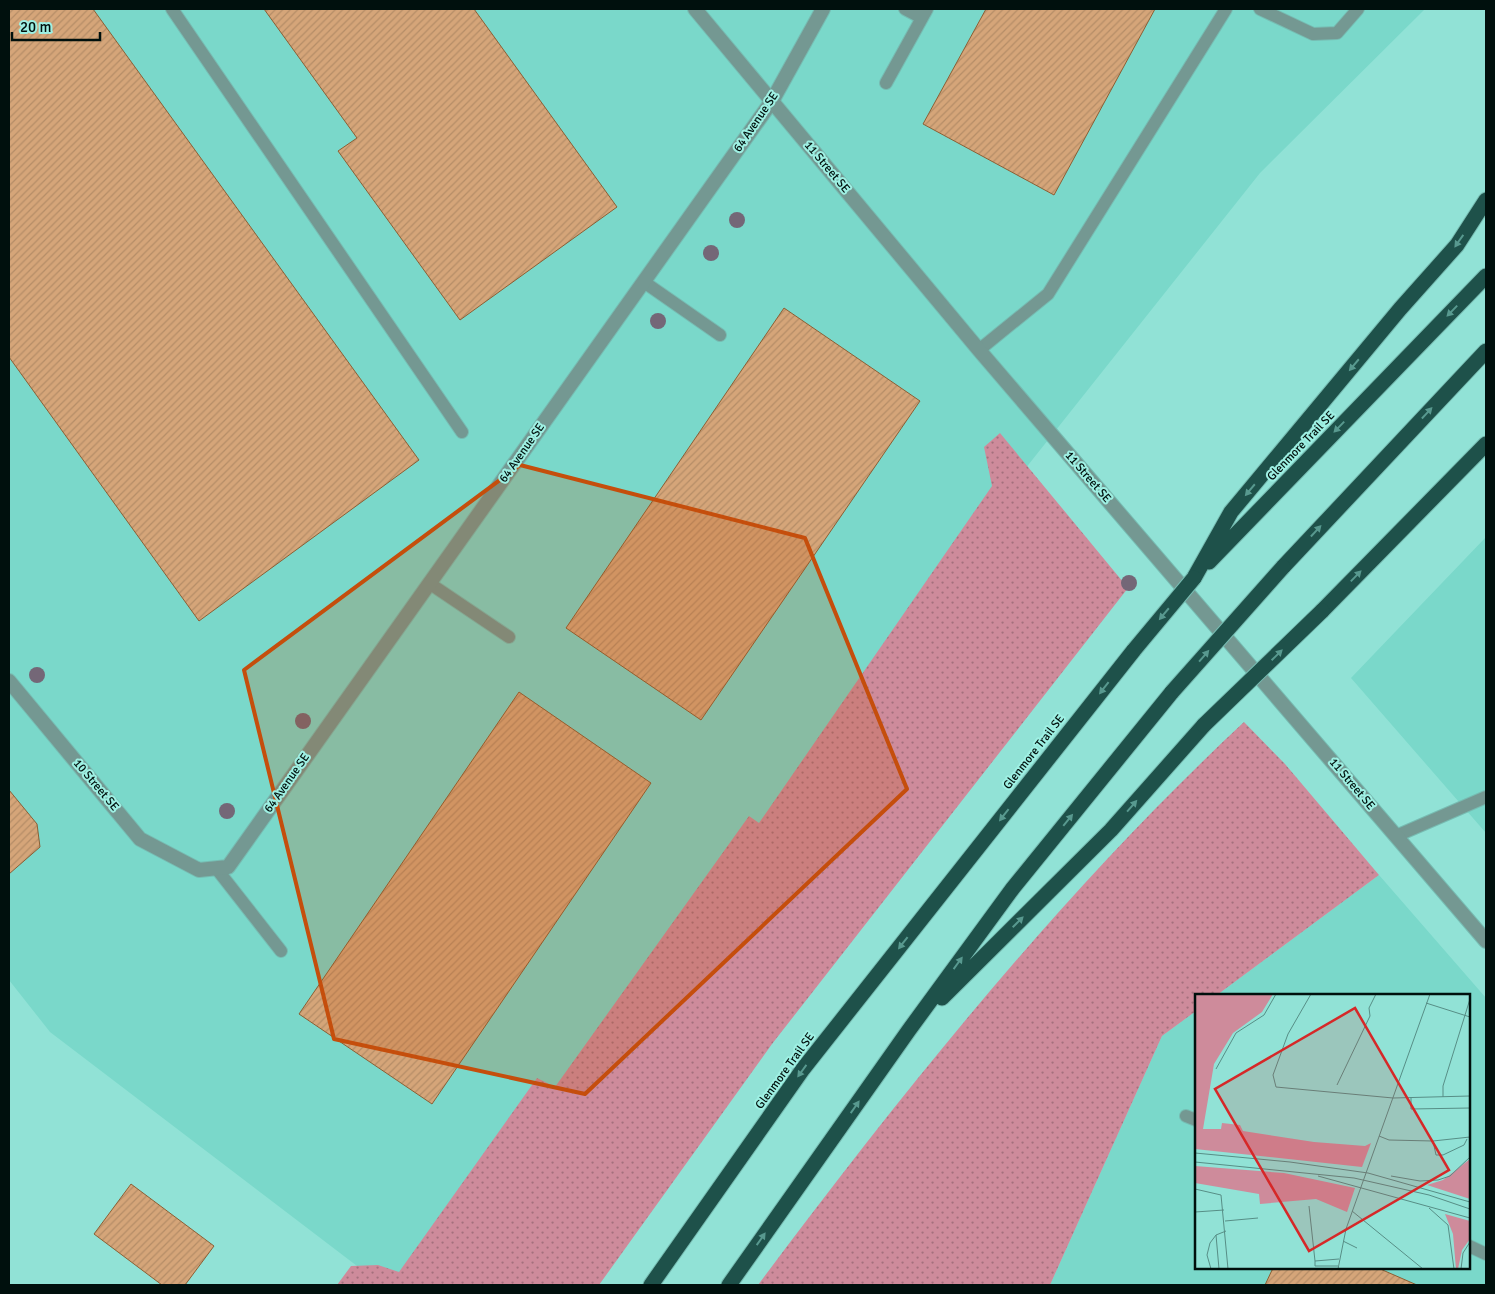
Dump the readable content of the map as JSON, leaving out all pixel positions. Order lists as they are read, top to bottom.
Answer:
{
  "streets": {
    "highway": ["Glenmore Trail SE"],
    "street": ["64 Avenue SE", "11 Street SE", "10 Street SE"]
  },
  "crossings": [
    ["64 Avenue SE", "11 Street SE"],
    ["64 Avenue SE", "10 Street SE"]
  ],
  "scale_bar": "20 m"
}
